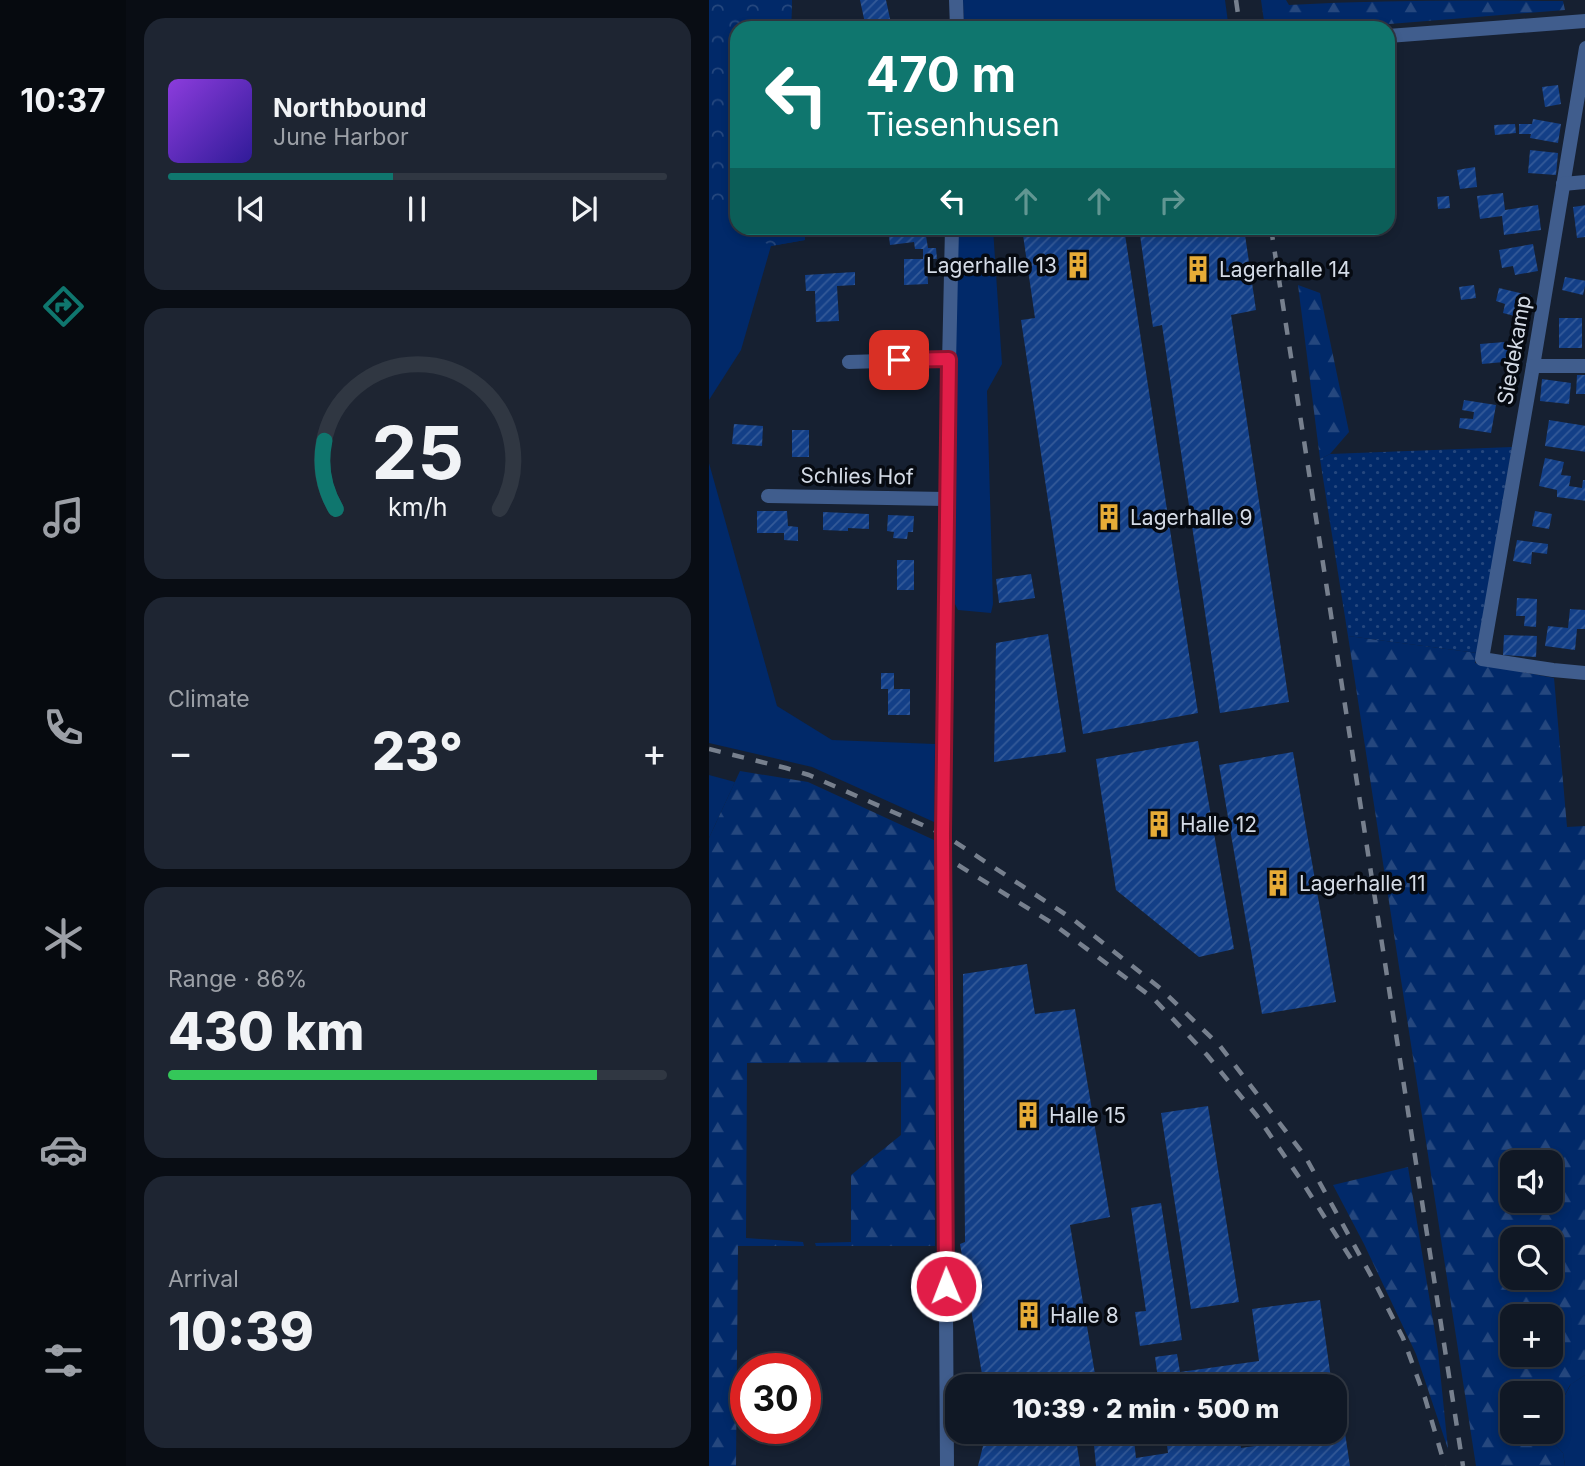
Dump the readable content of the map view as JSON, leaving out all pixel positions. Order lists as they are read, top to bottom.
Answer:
{
  "streets": {
    "street": ["Siedekamp", "Schlies Hof"]
  },
  "places": {
    "building": [
      "Lagerhalle 13",
      "Lagerhalle 14",
      "Lagerhalle 9",
      "Halle 12",
      "Lagerhalle 11",
      "Halle 15",
      "Halle 8"
    ]
  },
  "page": {
    "tabs": "10:37",
    "turn": ["470 m", "Tiesenhusen"],
    "song": ["Northbound", "June Harbor"],
    "tile": [
      "Climate",
      ["Range · 86%", "430 km"],
      ["Arrival", "10:39"]
    ],
    "heat": ["−", "23°", "+"],
    "map_buttons": ["+", "−"],
    "limit": "30",
    "trip": "10:39 · 2 min · 500 m",
    "gauge": ["25", "km/h"]
  }
}
